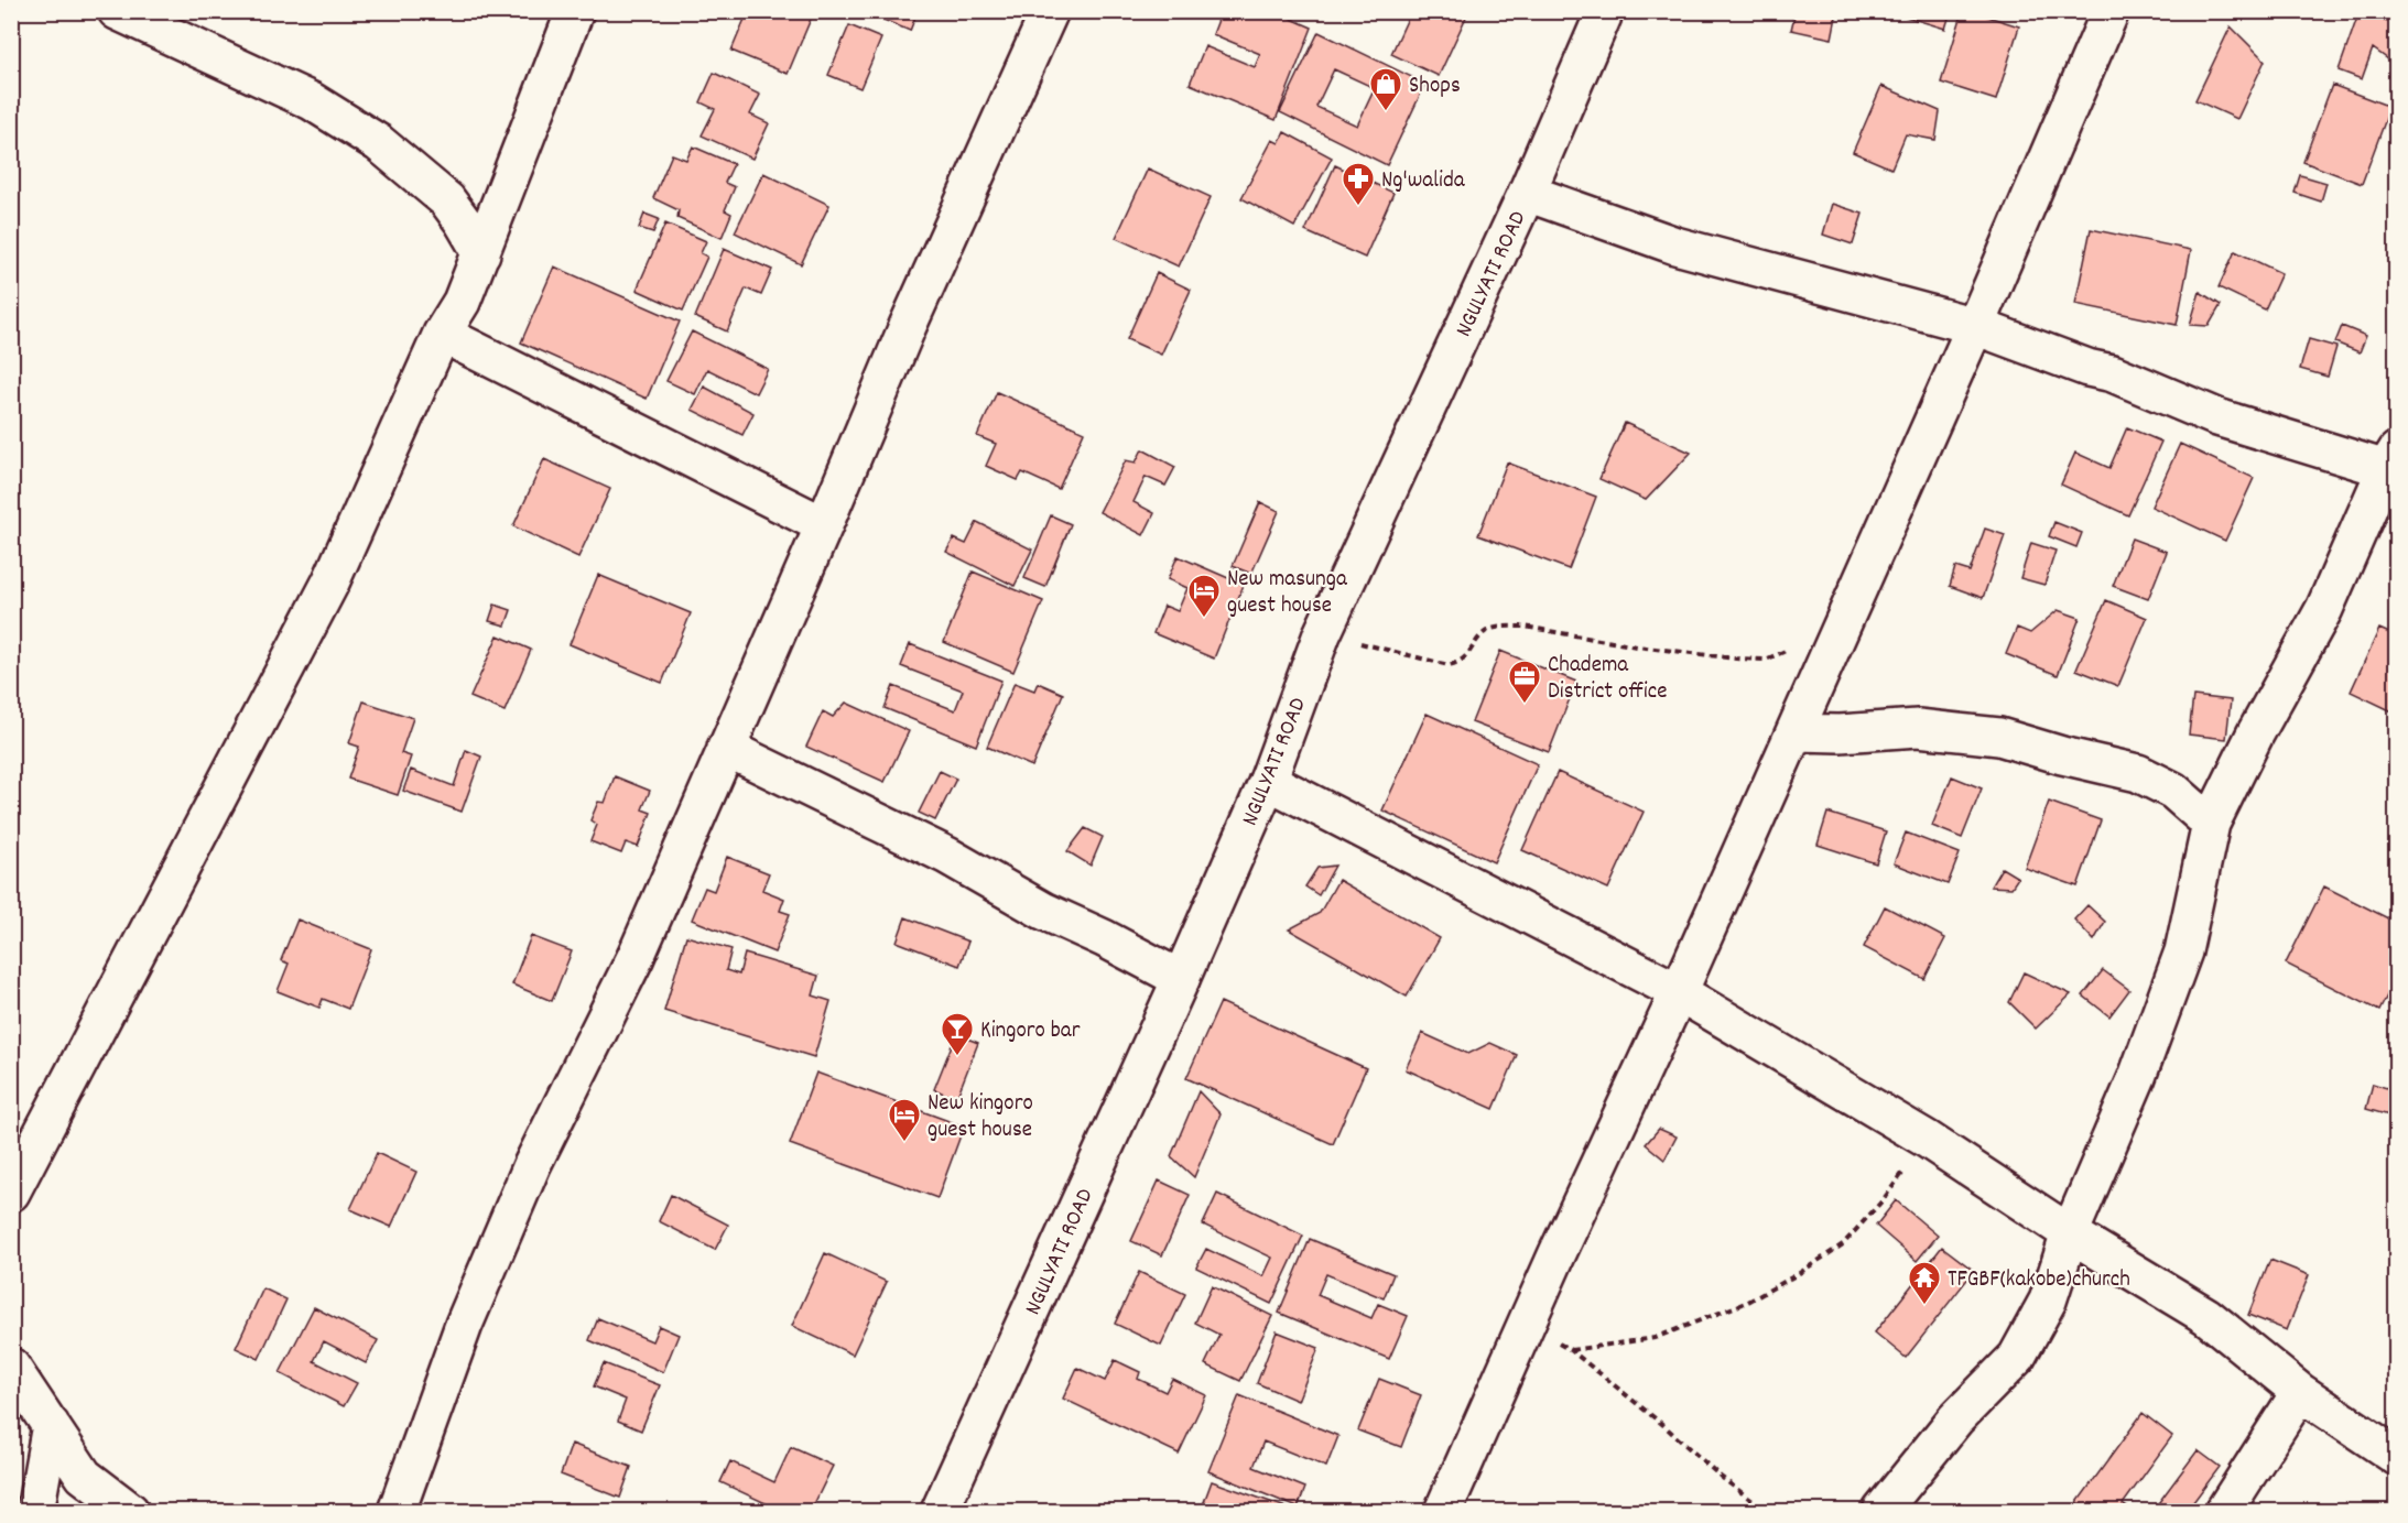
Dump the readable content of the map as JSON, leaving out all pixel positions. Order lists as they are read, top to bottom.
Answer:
{
  "streets": {
    "street": ["NGULYATI ROAD"]
  },
  "places": {
    "shop": ["Shops"],
    "pharmacy": ["Ng'walida"],
    "hotel": ["New masunga guest house", "New kingoro guest house"],
    "office": ["Chadema District office"],
    "bar": ["Kingoro bar"],
    "temple": ["TFGBF(kakobe)church"]
  }
}
